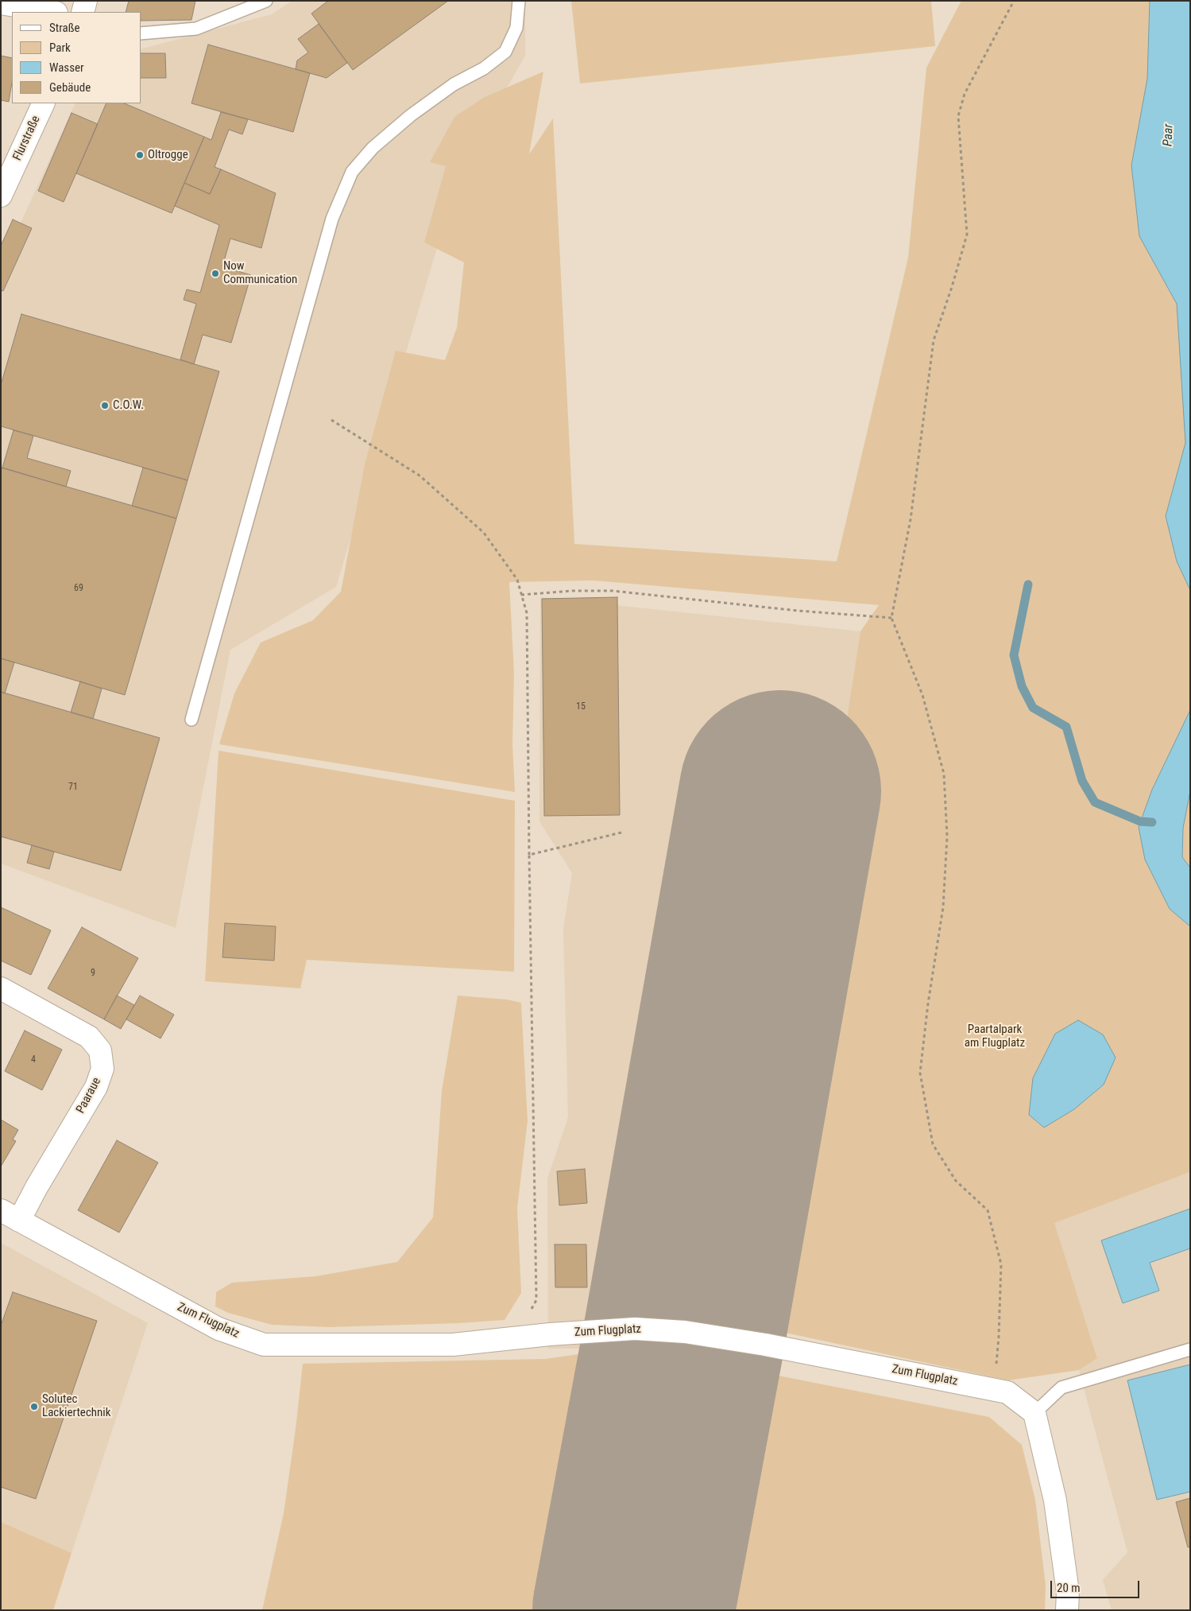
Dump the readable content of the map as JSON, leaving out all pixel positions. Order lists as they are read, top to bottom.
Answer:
{
  "streets": {
    "street": ["Flurstraße", "Paaraue", "Zum Flugplatz"]
  },
  "crossings": [
    ["Paaraue", "Zum Flugplatz"]
  ],
  "water": ["Paar"],
  "parks": ["Paartalpark am Flugplatz"],
  "places": [
    "Oltrogge",
    "Now Communication",
    "C.O.W.",
    "Solutec Lackiertechnik"
  ],
  "house_numbers": [
    "69",
    "15",
    "71",
    "9",
    "4"
  ],
  "legend": [
    "Straße",
    "Park",
    "Wasser",
    "Gebäude"
  ],
  "scale_bar": "20 m"
}
